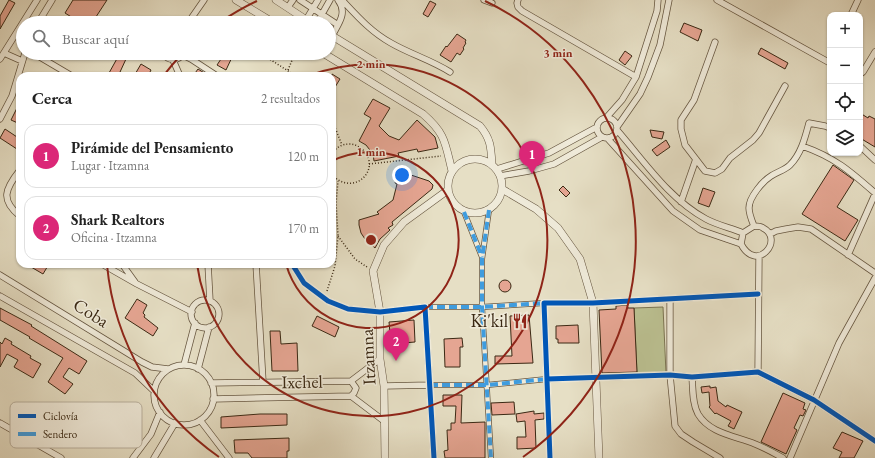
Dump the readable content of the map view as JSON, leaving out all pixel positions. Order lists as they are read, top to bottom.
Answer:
{
  "streets": {
    "street": ["Coba", "Itzamna", "Ixchel"]
  },
  "crossings": [
    ["Coba", "Ixchel"]
  ],
  "places": {
    "restaurant": ["Ki'kil"]
  },
  "legend": ["Ciclovía", "Sendero"],
  "page": {
    "map_buttons": ["+", "−"],
    "search": "Buscar aquí",
    "heading": ["Cerca", "2 resultados"],
    "list": [
      {
        "mark": "1",
        "name": "Pirámide del Pensamiento",
        "note": "Lugar · Itzamna",
        "value": "120 m"
      },
      {
        "mark": "2",
        "name": "Shark Realtors",
        "note": "Oficina · Itzamna",
        "value": "170 m"
      }
    ],
    "pins": ["1", "2"]
  },
  "rings": ["3 min", "2 min", "1 min"]
}
